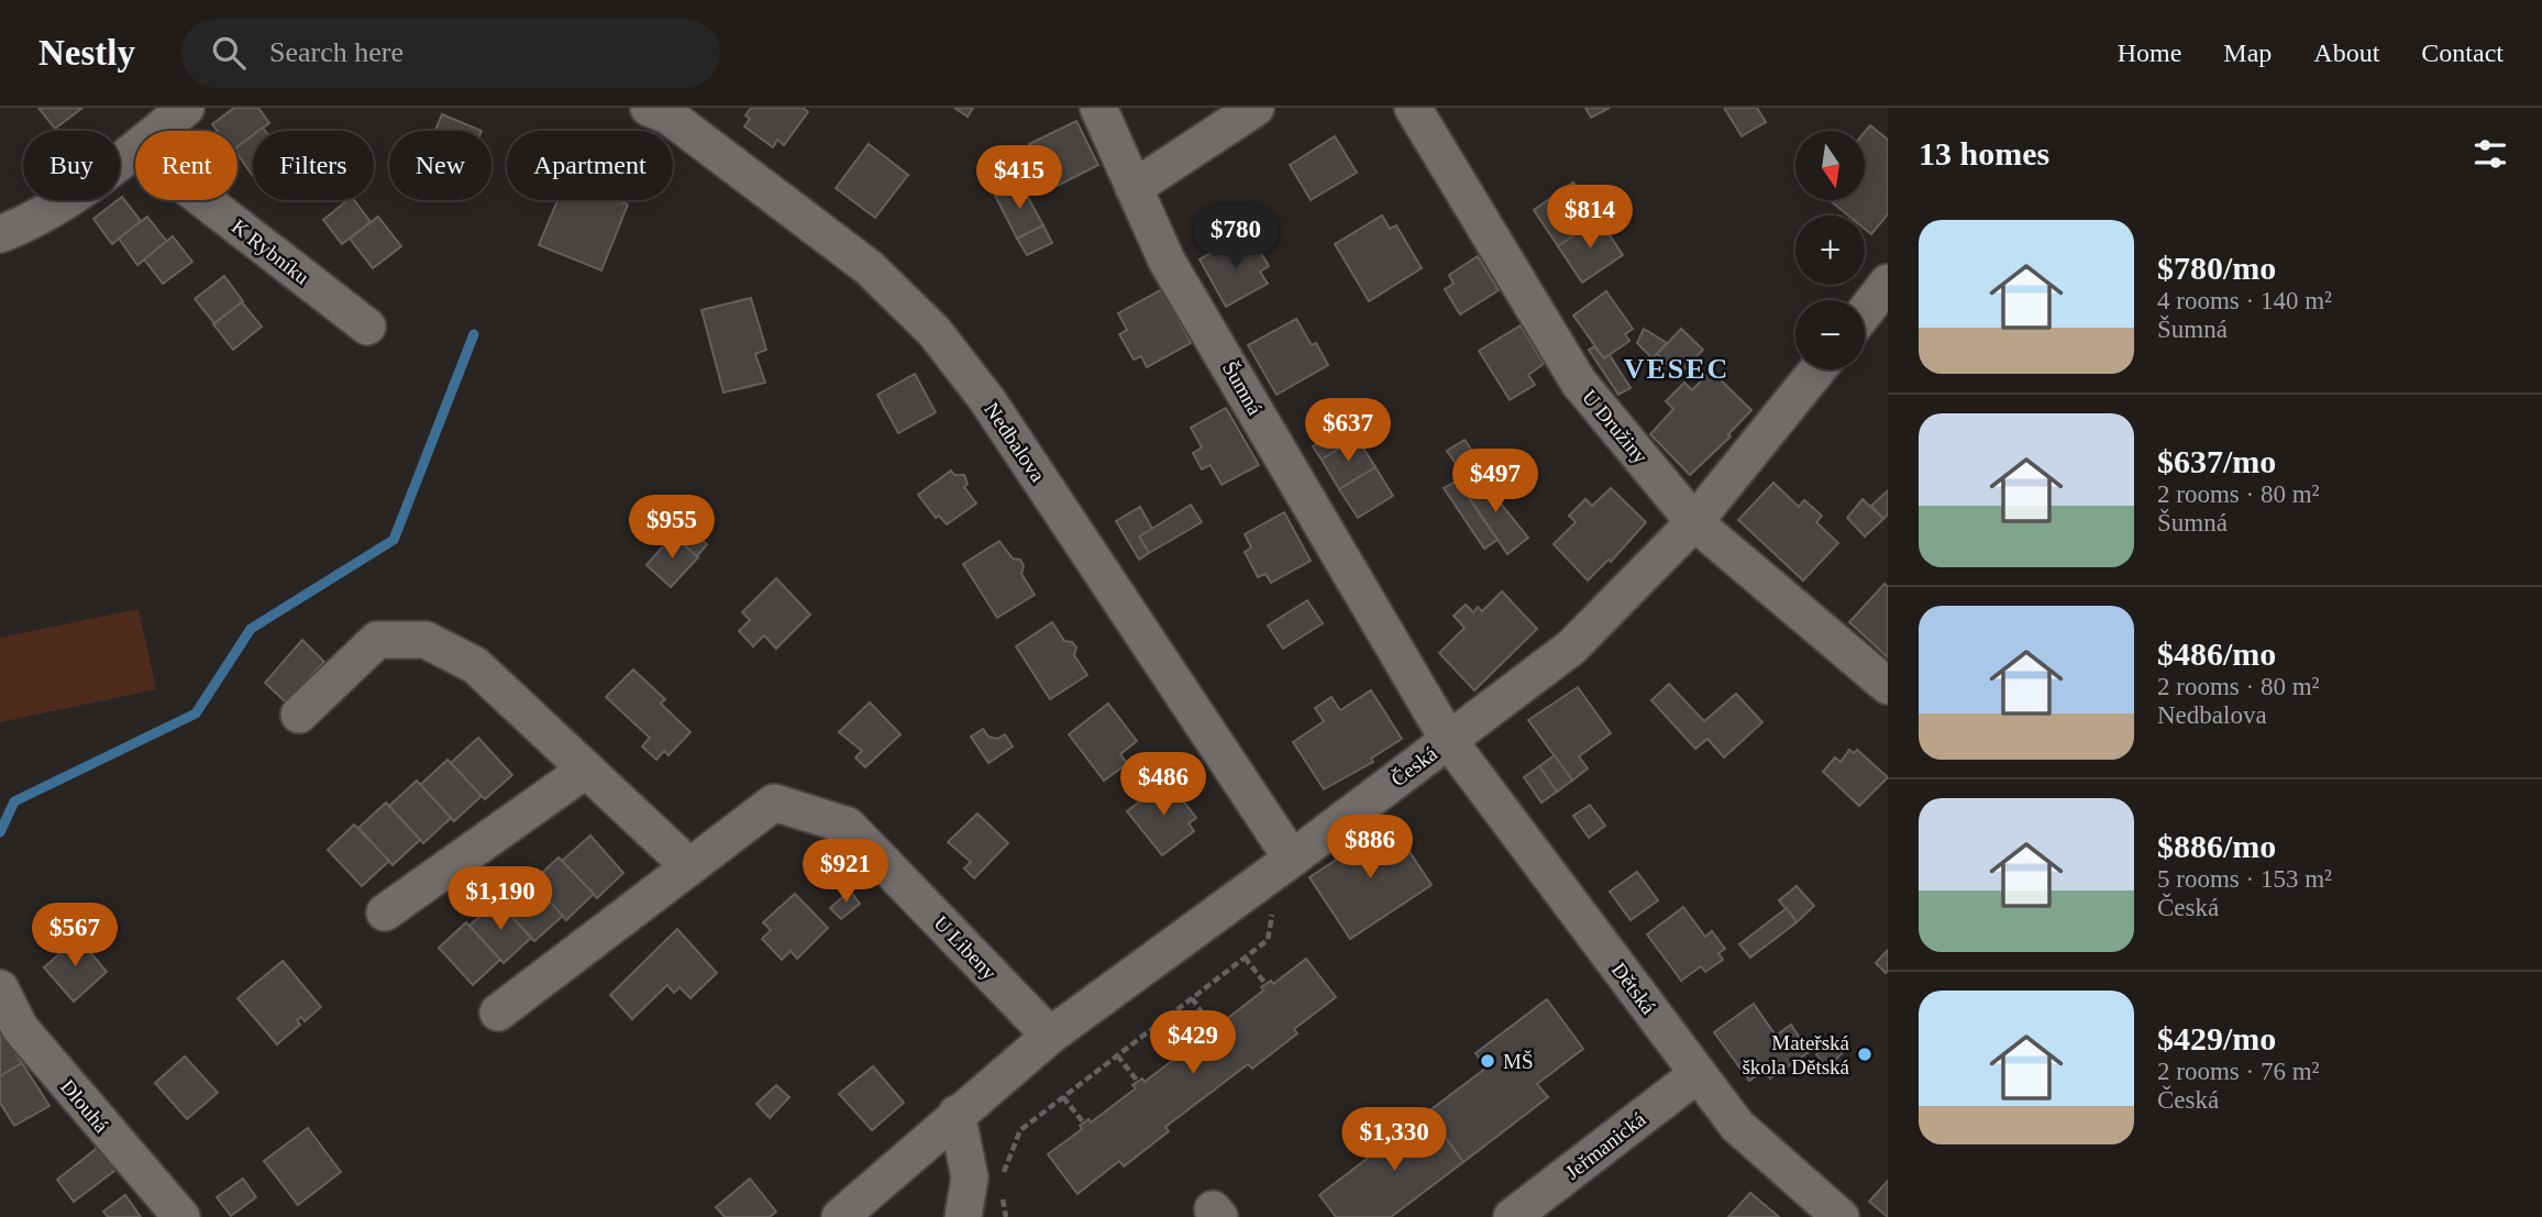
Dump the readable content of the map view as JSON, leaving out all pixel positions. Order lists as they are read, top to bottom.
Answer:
{
  "streets": {
    "street": [
      "K Rybníku",
      "Šumná",
      "U Družiny",
      "Nedbalova",
      "Česká",
      "U Libeny",
      "Dětská",
      "Dlouhá",
      "Jeřmanická"
    ]
  },
  "crossings": [
    ["Šumná", "Česká"],
    ["Šumná", "Dětská"],
    ["U Družiny", "Česká"],
    ["Nedbalova", "Česká"],
    ["Česká", "U Libeny"],
    ["Česká", "Dětská"],
    ["Dětská", "Jeřmanická"]
  ],
  "districts": ["VESEC"],
  "places": ["Mateřská škola Dětská", "MŠ"],
  "north": "bottom",
  "page": {
    "header": "Nestly",
    "search": "Search here",
    "nav": [
      "Home",
      "Map",
      "About",
      "Contact"
    ],
    "heading": "13 homes",
    "map_buttons": ["+", "−"],
    "chip": [
      "Buy",
      "Rent",
      "Filters",
      "New",
      "Apartment"
    ],
    "price": [
      "$415",
      "$814",
      "$780",
      "$637",
      "$497",
      "$955",
      "$486",
      "$886",
      "$921",
      "$1,190",
      "$567",
      "$429",
      "$1,330"
    ],
    "list": [
      {
        "name": "$780/mo",
        "note": "4 rooms · 140 m² · Šumná"
      },
      {
        "name": "$637/mo",
        "note": "2 rooms · 80 m² · Šumná"
      },
      {
        "name": "$486/mo",
        "note": "2 rooms · 80 m² · Nedbalova"
      },
      {
        "name": "$886/mo",
        "note": "5 rooms · 153 m² · Česká"
      },
      {
        "name": "$429/mo",
        "note": "2 rooms · 76 m² · Česká"
      }
    ]
  }
}
